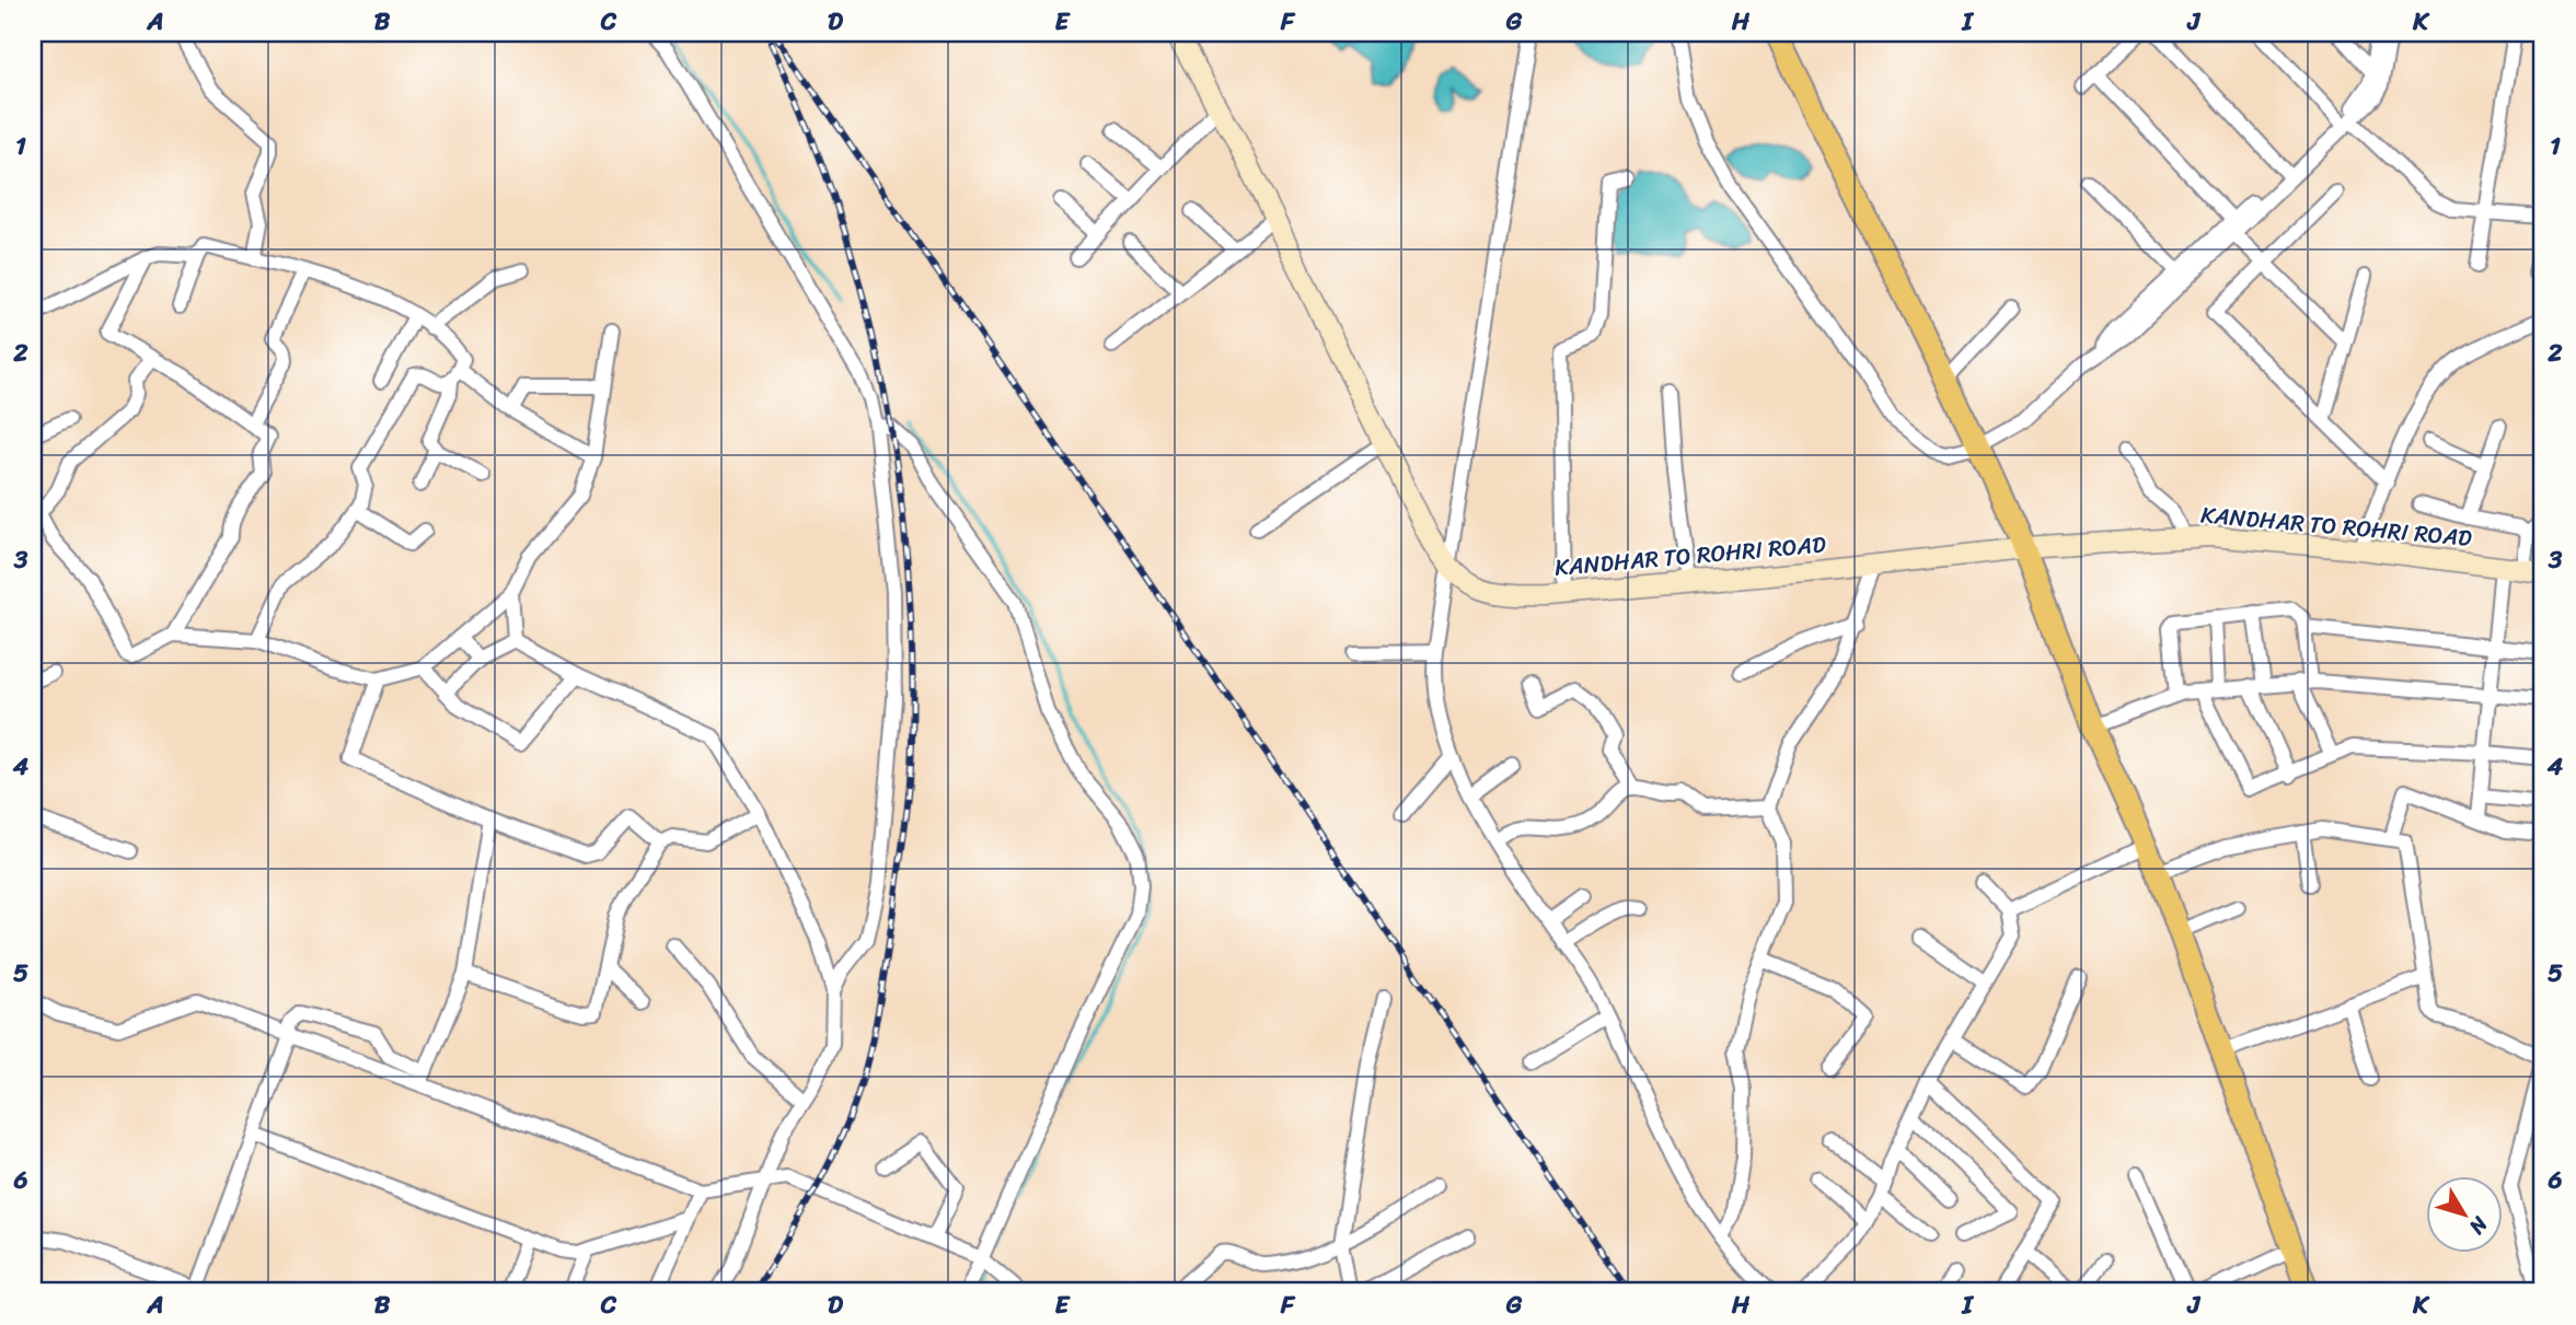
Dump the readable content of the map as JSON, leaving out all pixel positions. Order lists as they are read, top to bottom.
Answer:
{
  "streets": {
    "street": ["KANDHAR TO ROHRI ROAD"]
  },
  "north": "bottom right",
  "grid": {
    "columns": [
      "A",
      "B",
      "C",
      "D",
      "E",
      "F",
      "G",
      "H",
      "I",
      "J",
      "K"
    ],
    "rows": [
      "1",
      "2",
      "3",
      "4",
      "5",
      "6"
    ]
  }
}
